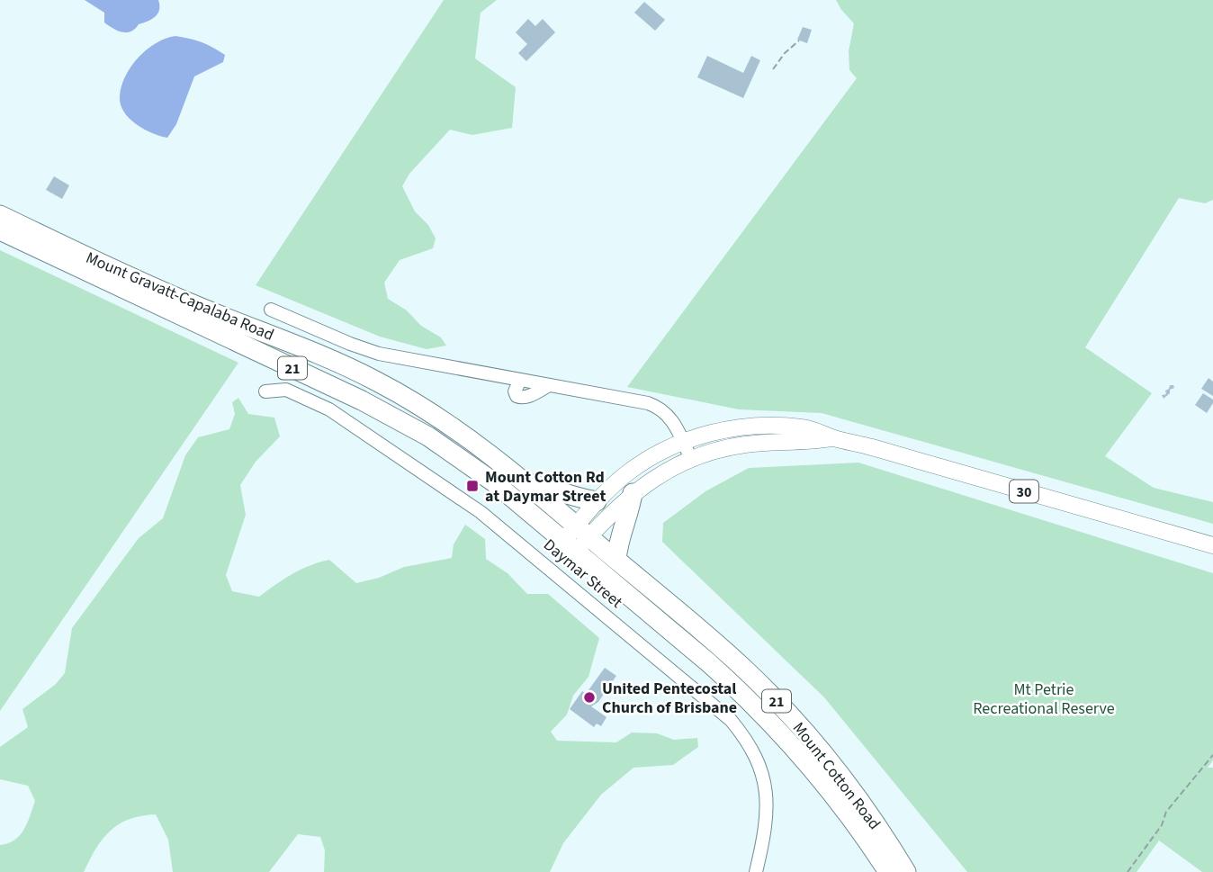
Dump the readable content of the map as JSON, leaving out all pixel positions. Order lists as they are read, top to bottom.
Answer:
{
  "streets": {
    "highway": ["Mount Gravatt-Capalaba Road", "21", "Mount Cotton Road"],
    "main road": ["30"],
    "street": ["Daymar Street"]
  },
  "crossings": [
    ["Mount Gravatt-Capalaba Road", "30"],
    ["Mount Gravatt-Capalaba Road", "Mount Cotton Road"],
    ["30", "Mount Cotton Road"]
  ],
  "parks": ["Mt Petrie Recreational Reserve"],
  "places": {
    "transit": ["Mount Cotton Rd at Daymar Street"],
    "other": ["United Pentecostal Church of Brisbane"]
  }
}
